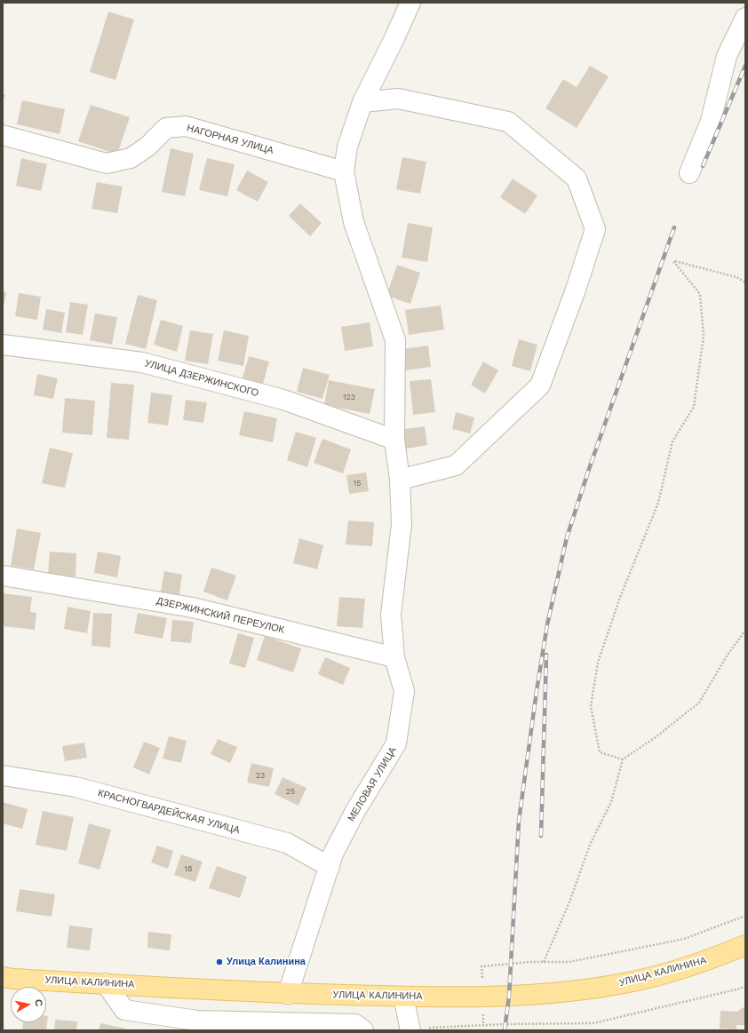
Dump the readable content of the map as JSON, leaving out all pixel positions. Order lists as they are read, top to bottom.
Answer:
{
  "streets": {
    "main road": ["УЛИЦА КАЛИНИНА"],
    "street": [
      "НАГОРНАЯ УЛИЦА",
      "УЛИЦА ДЗЕРЖИНСКОГО",
      "ДЗЕРЖИНСКИЙ ПЕРЕУЛОК",
      "МЕЛОВАЯ УЛИЦА",
      "КРАСНОГВАРДЕЙСКАЯ УЛИЦА"
    ]
  },
  "crossings": [
    ["НАГОРНАЯ УЛИЦА", "МЕЛОВАЯ УЛИЦА"],
    ["УЛИЦА ДЗЕРЖИНСКОГО", "МЕЛОВАЯ УЛИЦА"],
    ["ДЗЕРЖИНСКИЙ ПЕРЕУЛОК", "МЕЛОВАЯ УЛИЦА"],
    ["МЕЛОВАЯ УЛИЦА", "КРАСНОГВАРДЕЙСКАЯ УЛИЦА"],
    ["МЕЛОВАЯ УЛИЦА", "УЛИЦА КАЛИНИНА"]
  ],
  "places": ["Улица Калинина"],
  "house_numbers": [
    "123",
    "15",
    "23",
    "25",
    "18"
  ],
  "north": "right"
}
